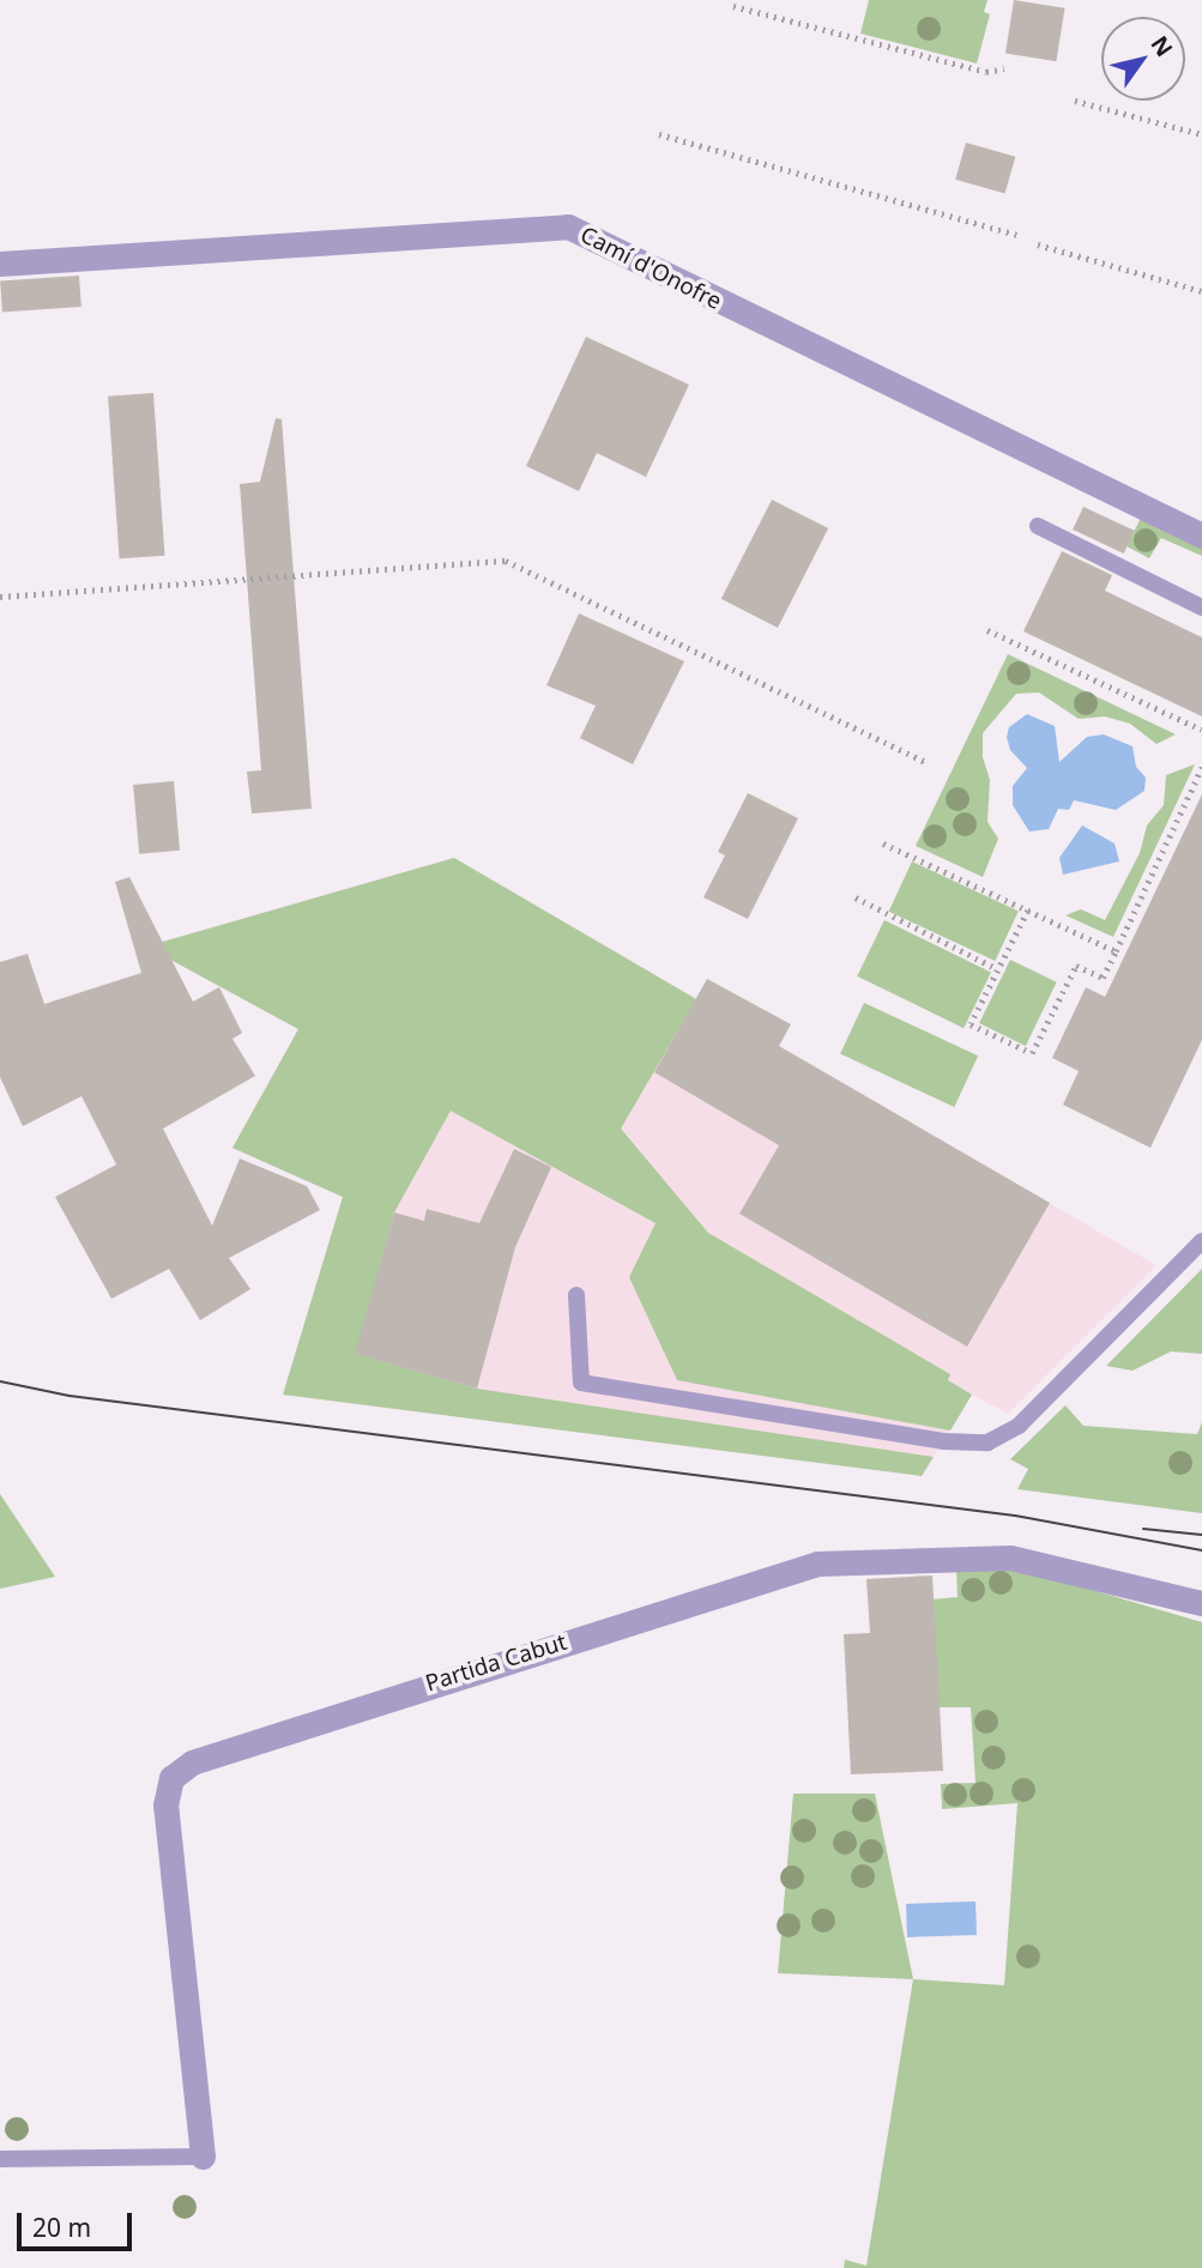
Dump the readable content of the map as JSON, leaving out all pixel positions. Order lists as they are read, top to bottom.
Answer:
{
  "streets": {
    "street": ["Camí d'Onofre", "Partida Cabut"]
  },
  "scale_bar": "20 m",
  "north": "top right"
}
